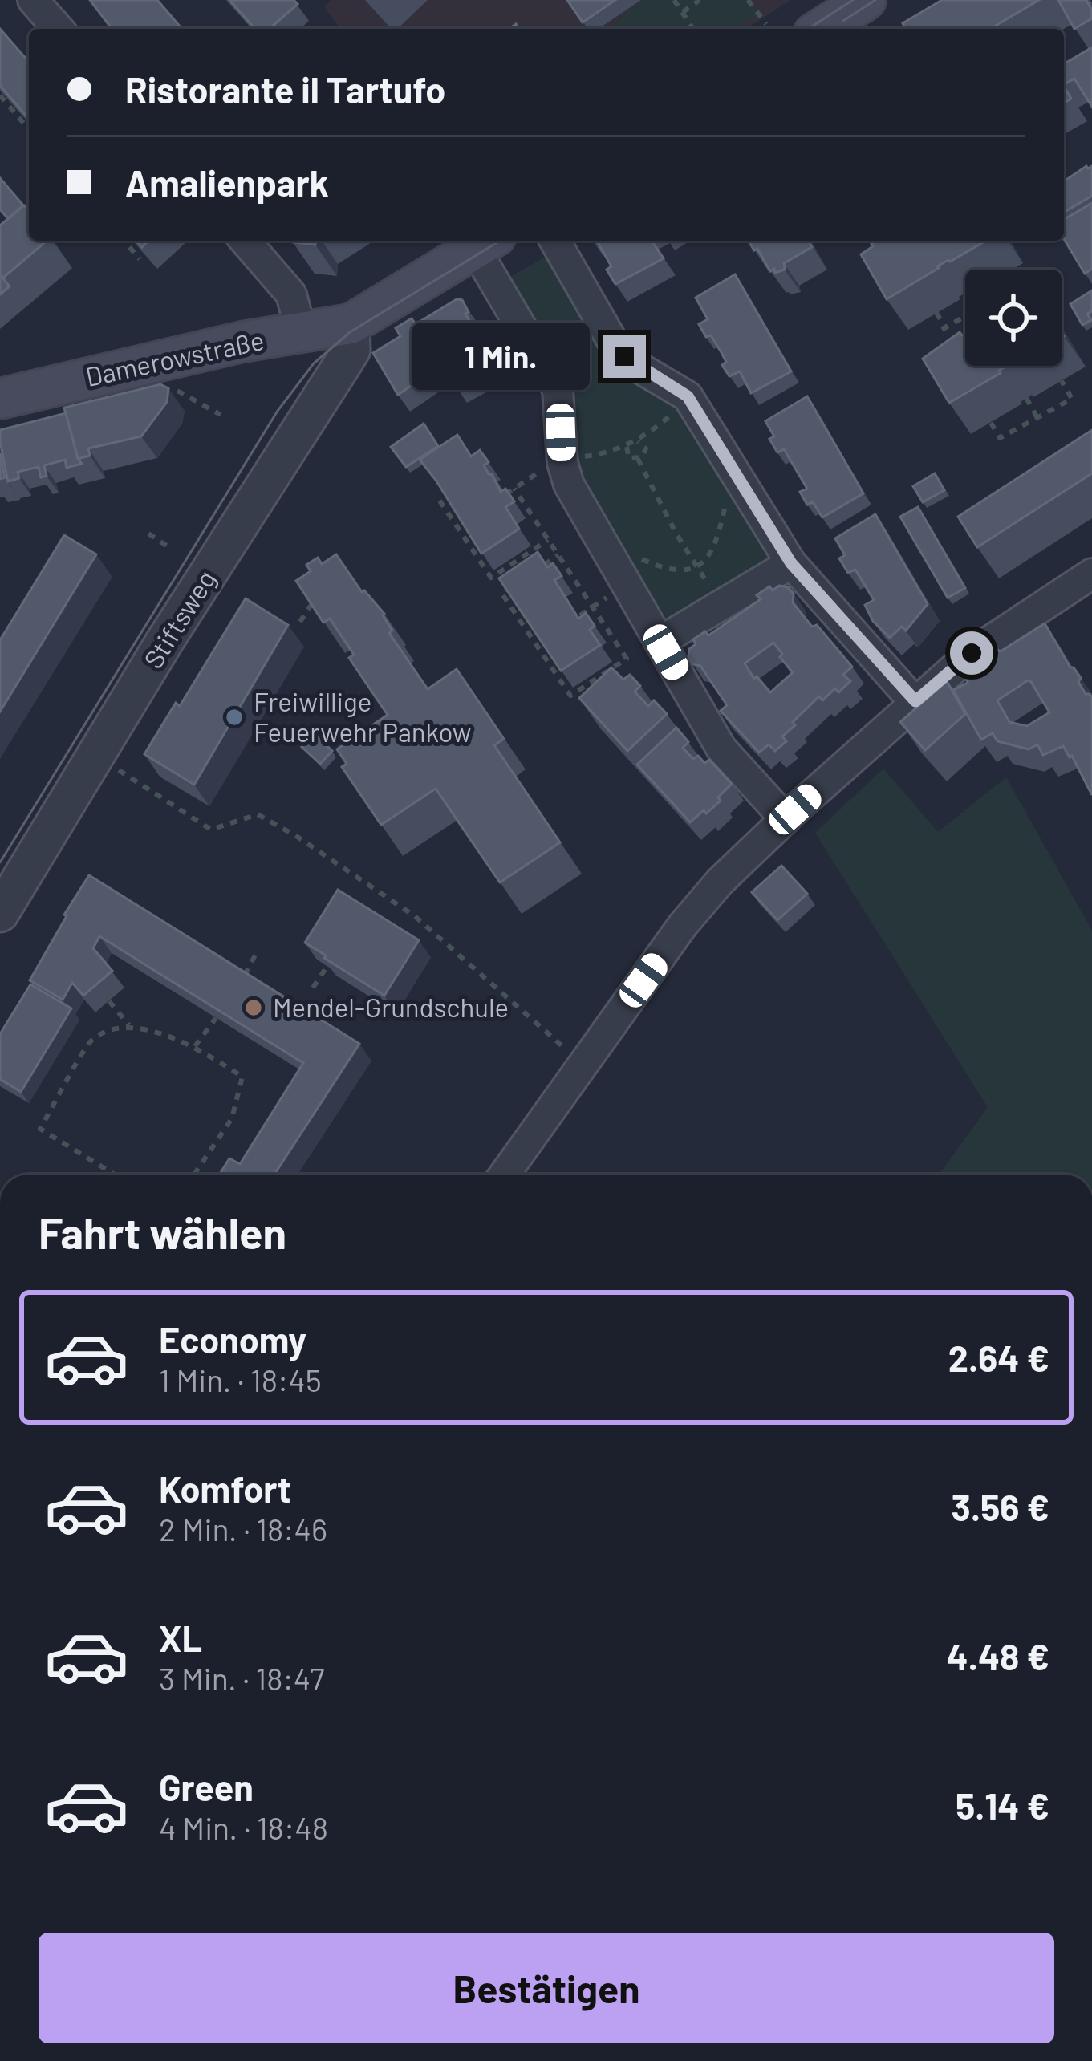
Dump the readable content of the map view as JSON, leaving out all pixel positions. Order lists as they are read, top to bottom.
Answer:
{
  "streets": {
    "main road": ["Damerowstraße"],
    "street": ["Stiftsweg"]
  },
  "crossings": [
    ["Damerowstraße", "Stiftsweg"]
  ],
  "places": ["Freiwillige Feuerwehr Pankow", "Mendel-Grundschule"],
  "page": {
    "banner": ["Ristorante il Tartufo", "Amalienpark"],
    "bubble": "1 Min.",
    "heading": "Fahrt wählen",
    "list": [
      {
        "name": "Economy",
        "note": "1 Min. · 18:45",
        "value": "2.64 €"
      },
      {
        "name": "Komfort",
        "note": "2 Min. · 18:46",
        "value": "3.56 €"
      },
      {
        "name": "XL",
        "note": "3 Min. · 18:47",
        "value": "4.48 €"
      },
      {
        "name": "Green",
        "note": "4 Min. · 18:48",
        "value": "5.14 €"
      }
    ],
    "buttons": "Bestätigen"
  }
}
